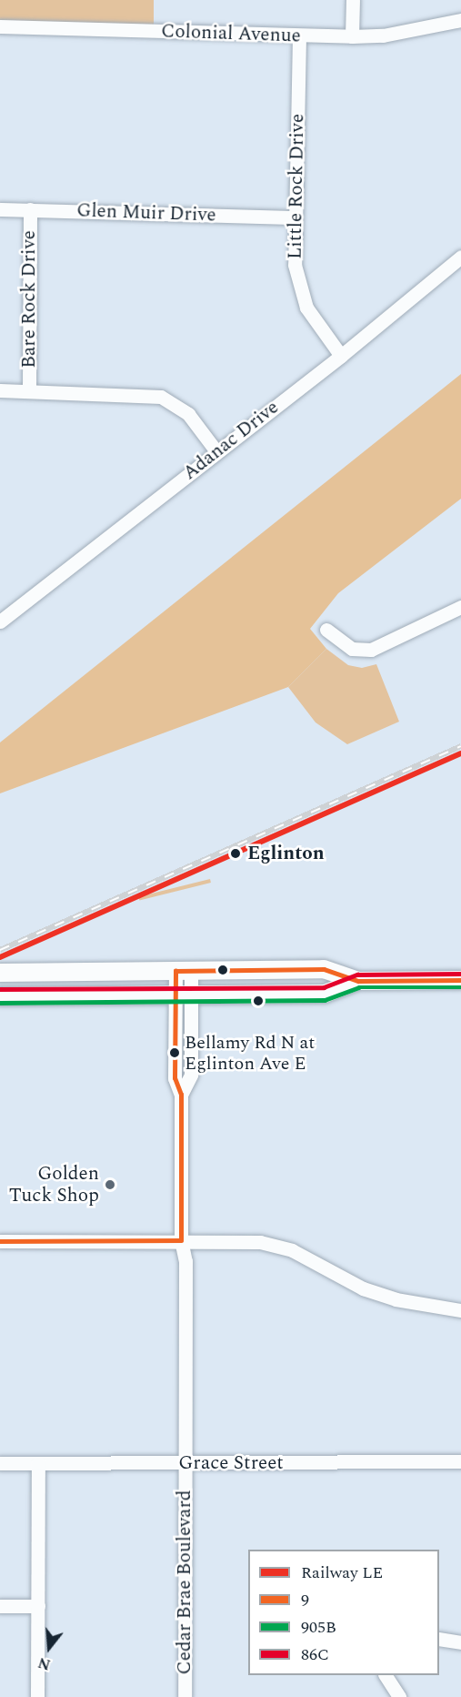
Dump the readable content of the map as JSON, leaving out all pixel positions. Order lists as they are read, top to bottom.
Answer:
{
  "streets": {
    "street": [
      "Colonial Avenue",
      "Little Rock Drive",
      "Glen Muir Drive",
      "Bare Rock Drive",
      "Adanac Drive",
      "Grace Street",
      "Cedar Brae Boulevard"
    ]
  },
  "crossings": [
    ["Colonial Avenue", "Little Rock Drive"],
    ["Little Rock Drive", "Glen Muir Drive"],
    ["Little Rock Drive", "Adanac Drive"],
    ["Glen Muir Drive", "Bare Rock Drive"],
    ["Grace Street", "Cedar Brae Boulevard"]
  ],
  "places": ["Eglinton", "Bellamy Rd N at Eglinton Ave E", "Golden Tuck Shop"],
  "lines": [
    "rail line LE",
    "transit line 9",
    "transit line 86C",
    "transit line 905B"
  ],
  "legend": [
    "Railway LE",
    "9",
    "905B",
    "86C"
  ],
  "north": "bottom"
}
